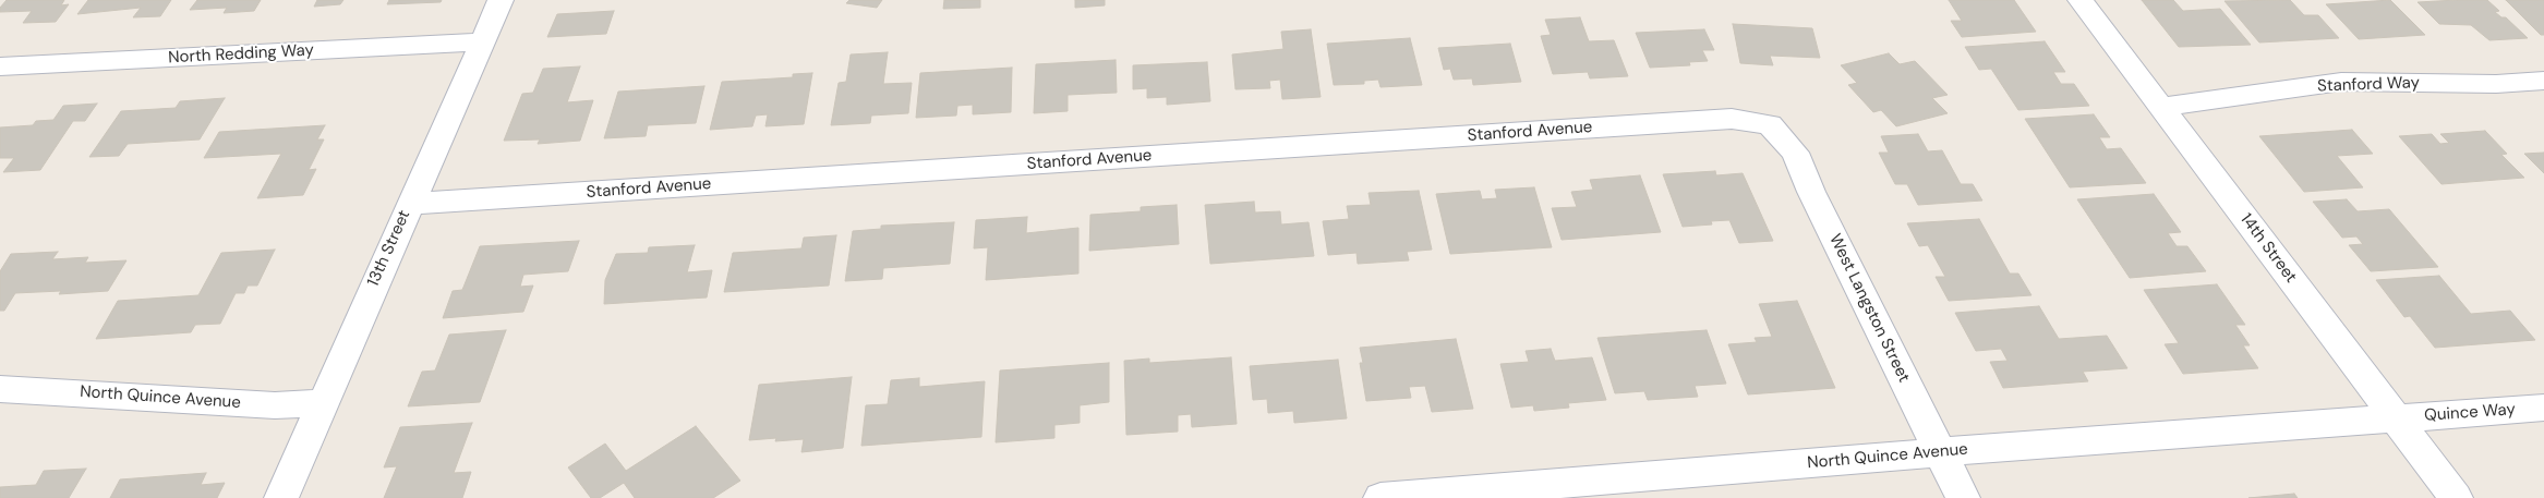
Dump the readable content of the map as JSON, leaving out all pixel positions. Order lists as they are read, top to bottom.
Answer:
{
  "streets": {
    "street": [
      "North Redding Way",
      "Stanford Way",
      "Stanford Avenue",
      "13th Street",
      "14th Street",
      "West Langston Street",
      "North Quince Avenue",
      "Quince Way"
    ]
  },
  "crossings": [
    ["North Redding Way", "13th Street"],
    ["Stanford Way", "14th Street"],
    ["Stanford Avenue", "13th Street"],
    ["Stanford Avenue", "West Langston Street"],
    ["13th Street", "North Quince Avenue"],
    ["14th Street", "North Quince Avenue"],
    ["14th Street", "Quince Way"],
    ["West Langston Street", "North Quince Avenue"],
    ["North Quince Avenue", "Quince Way"]
  ]
}
